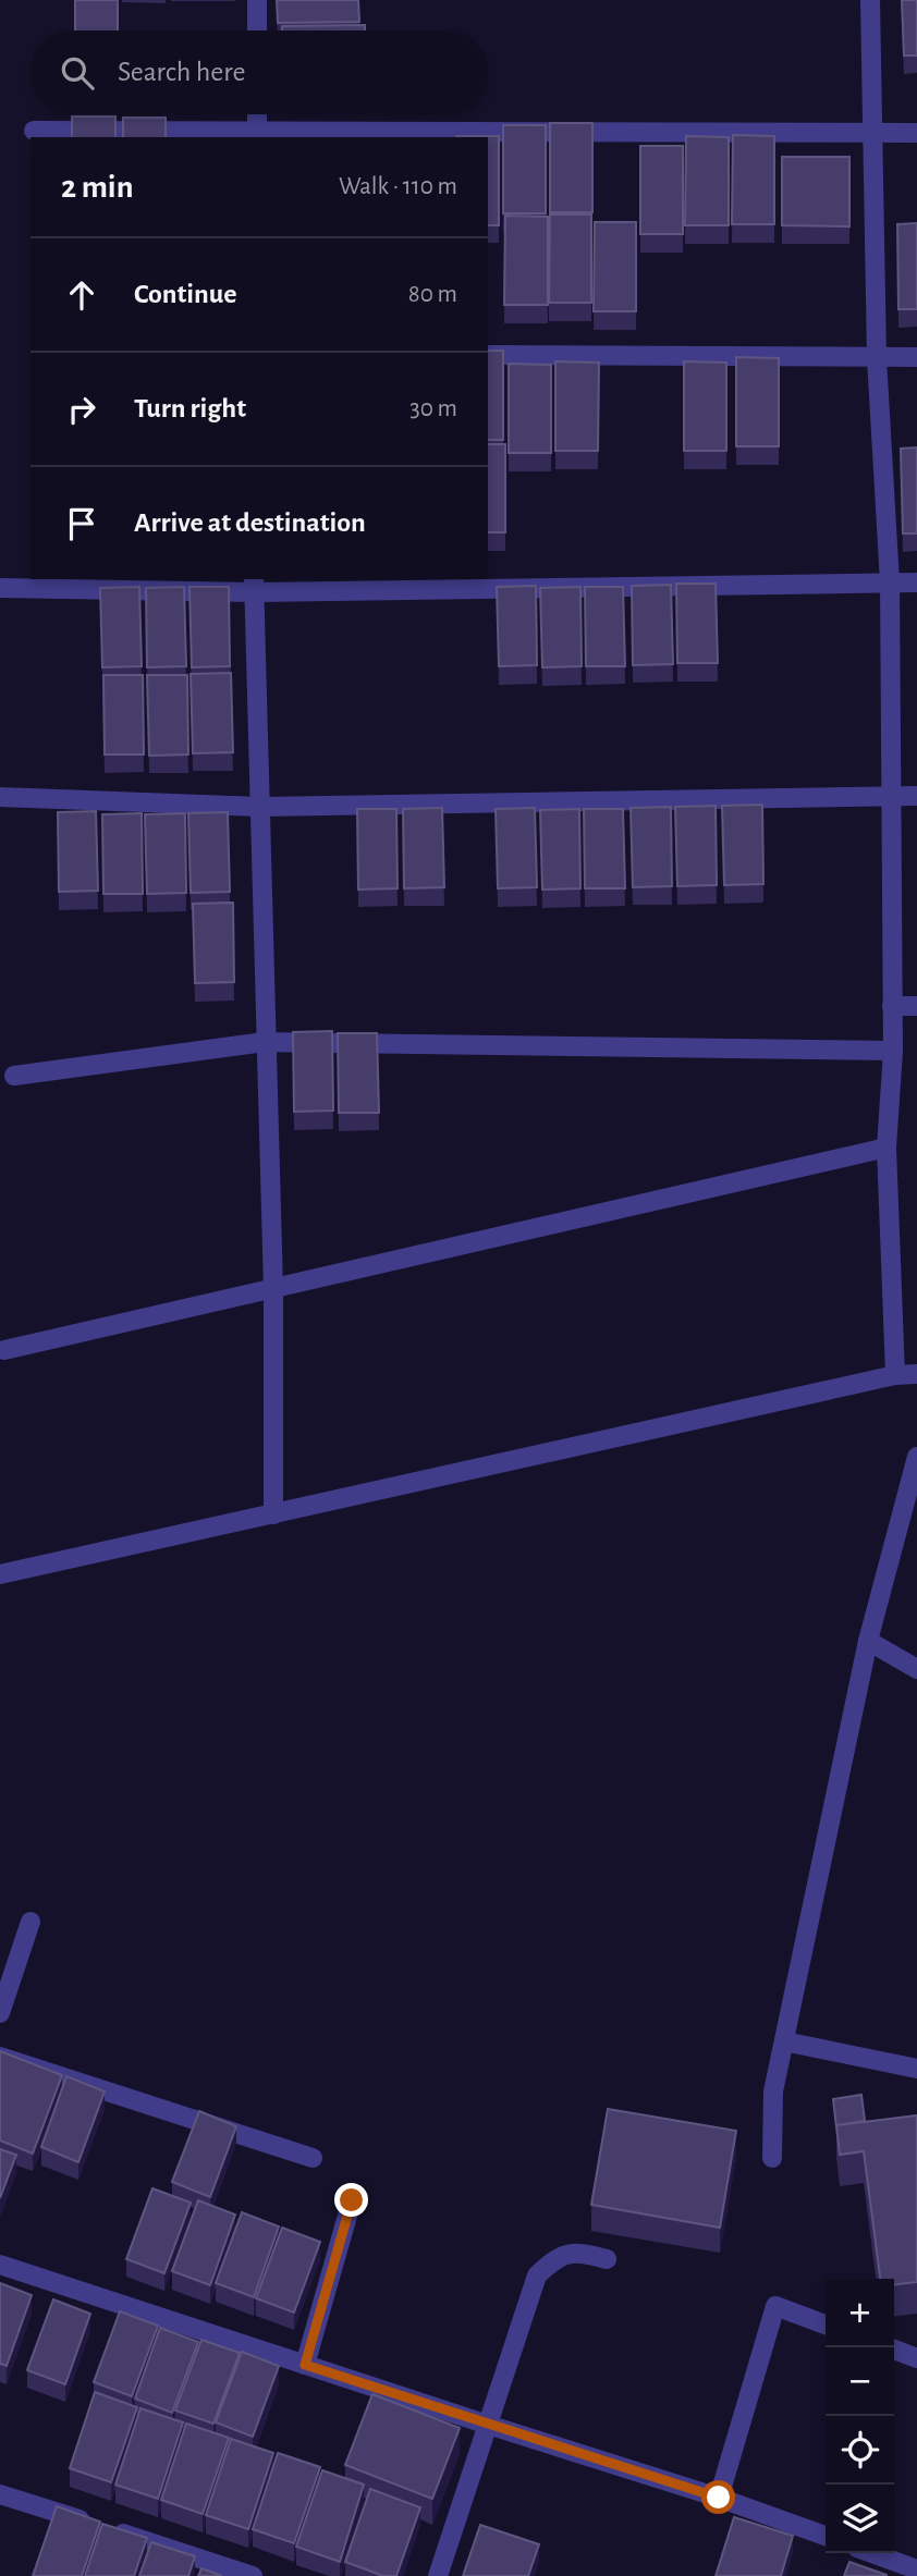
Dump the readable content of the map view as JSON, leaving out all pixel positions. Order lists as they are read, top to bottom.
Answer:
{
  "page": {
    "search": "Search here",
    "heading": ["2 min", "Walk · 110 m"],
    "list": [
      ["Continue", "80 m"],
      ["Turn right", "30 m"],
      "Arrive at destination"
    ],
    "map_buttons": ["+", "−"]
  }
}
